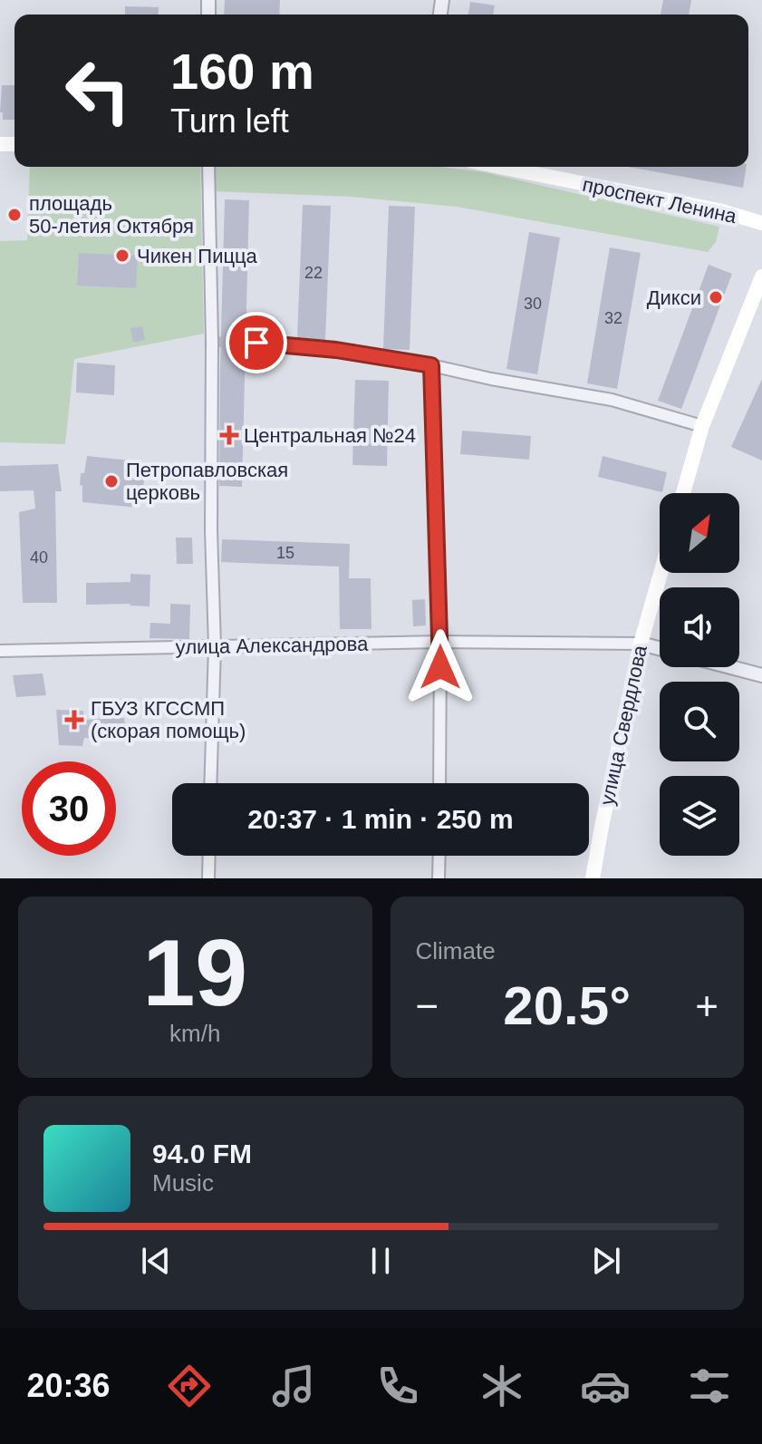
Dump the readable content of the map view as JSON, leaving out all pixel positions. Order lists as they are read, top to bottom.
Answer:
{
  "streets": {
    "main road": ["проспект Ленина", "улица Свердлова"],
    "street": ["улица Александрова"]
  },
  "crossings": [
    ["улица Александрова", "улица Свердлова"]
  ],
  "places": {
    "other": [
      "площадь 50-летия Октября",
      "Чикен Пицца",
      "Дикси",
      "Петропавловская церковь"
    ],
    "health": ["Центральная №24", "ГБУЗ КГССМП (скорая помощь)"]
  },
  "house_numbers": [
    "22",
    "30",
    "32",
    "15",
    "40"
  ],
  "north": "top right",
  "page": {
    "turn": ["160 m", "Turn left"],
    "limit": "30",
    "trip": "20:37 · 1 min · 250 m",
    "tile": [
      ["19", "km/h"],
      "Climate"
    ],
    "heat": ["−", "20.5°", "+"],
    "song": ["94.0 FM", "Music"],
    "tabs": "20:36"
  }
}
